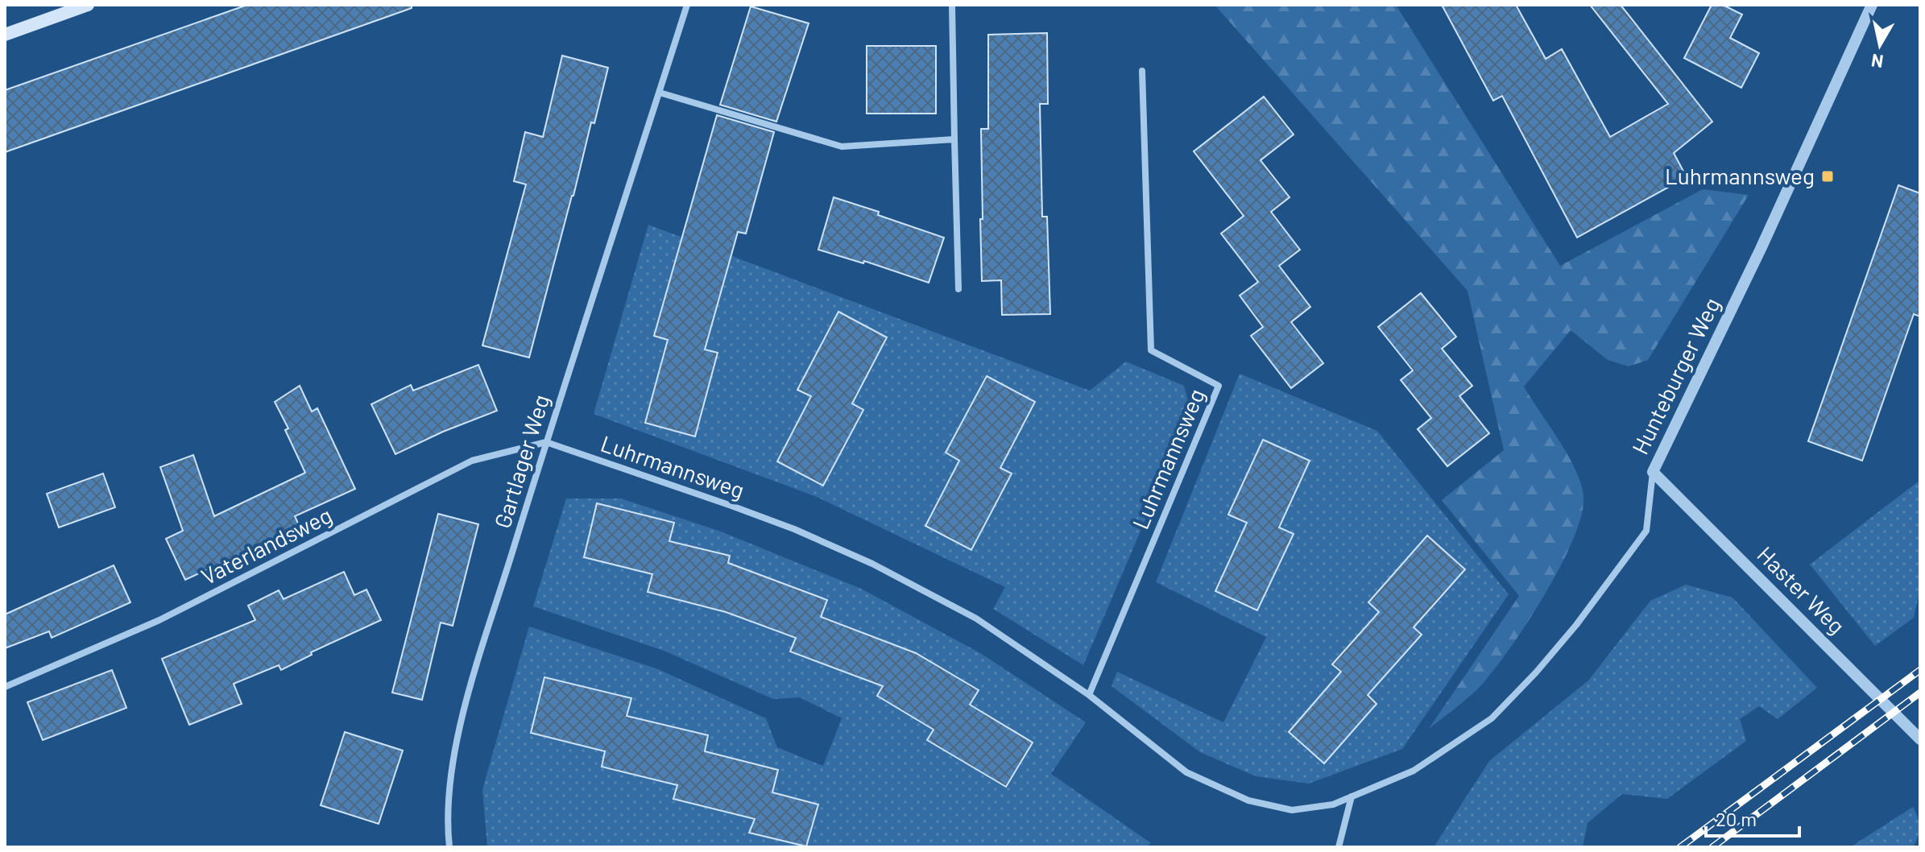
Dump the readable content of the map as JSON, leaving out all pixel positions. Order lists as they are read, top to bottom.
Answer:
{
  "streets": {
    "street": [
      "Hunteburger Weg",
      "Luhrmannsweg",
      "Gartlager Weg",
      "Vaterlandsweg",
      "Haster Weg"
    ]
  },
  "crossings": [
    ["Hunteburger Weg", "Luhrmannsweg"],
    ["Hunteburger Weg", "Haster Weg"],
    ["Luhrmannsweg", "Gartlager Weg"],
    ["Luhrmannsweg", "Vaterlandsweg"],
    ["Gartlager Weg", "Vaterlandsweg"]
  ],
  "places": {
    "transit": ["Luhrmannsweg"]
  },
  "scale_bar": "20 m",
  "north": "bottom"
}
